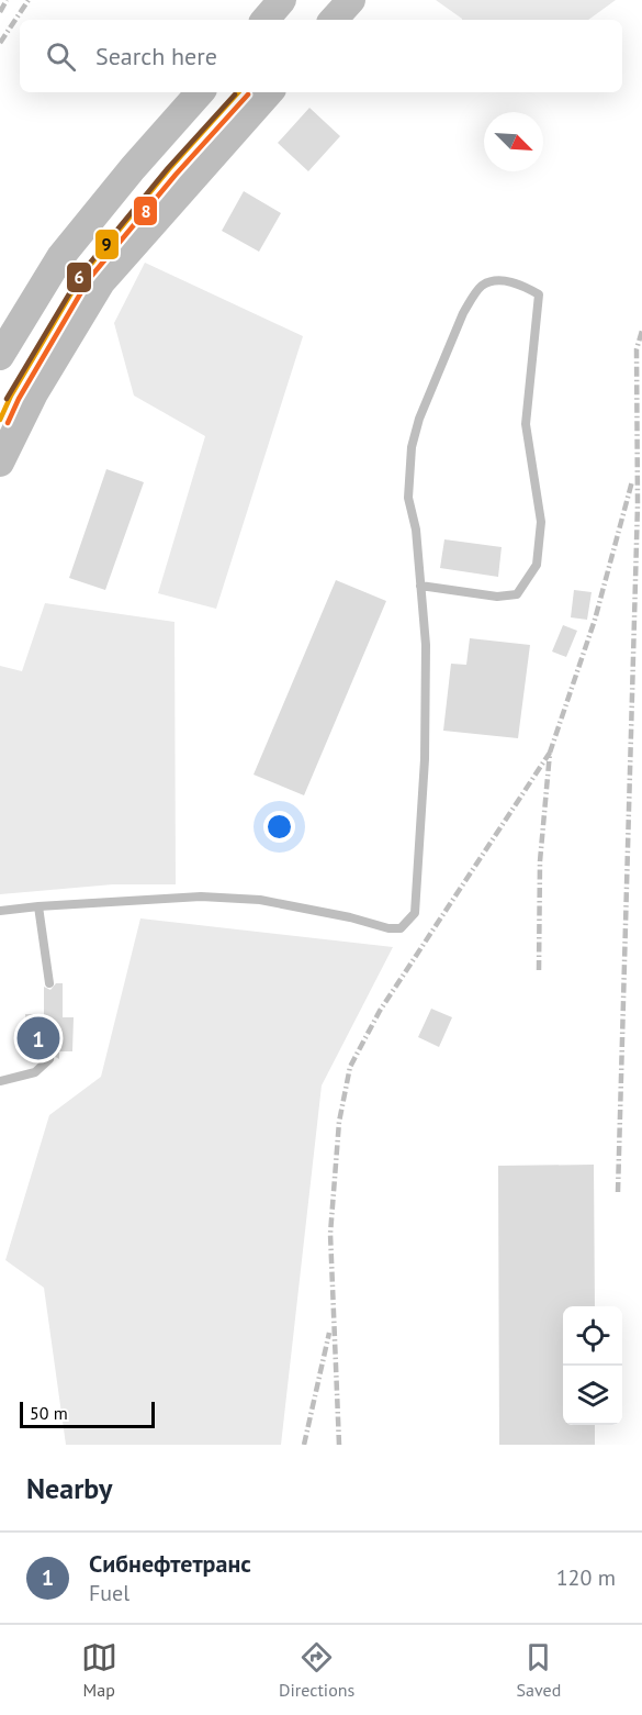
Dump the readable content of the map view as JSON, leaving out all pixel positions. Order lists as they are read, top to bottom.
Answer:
{
  "lines": ["transit line 9", "transit line 8", "transit line 6"],
  "scale_bar": "50 m",
  "north": "bottom right",
  "page": {
    "search": "Search here",
    "pins": "1",
    "scale": "50 m",
    "heading": "Nearby",
    "list": [
      {
        "mark": "1",
        "name": "Сибнефтетранс",
        "note": "Fuel",
        "value": "120 m"
      }
    ],
    "nav": ["Map", "Directions", "Saved"]
  }
}
